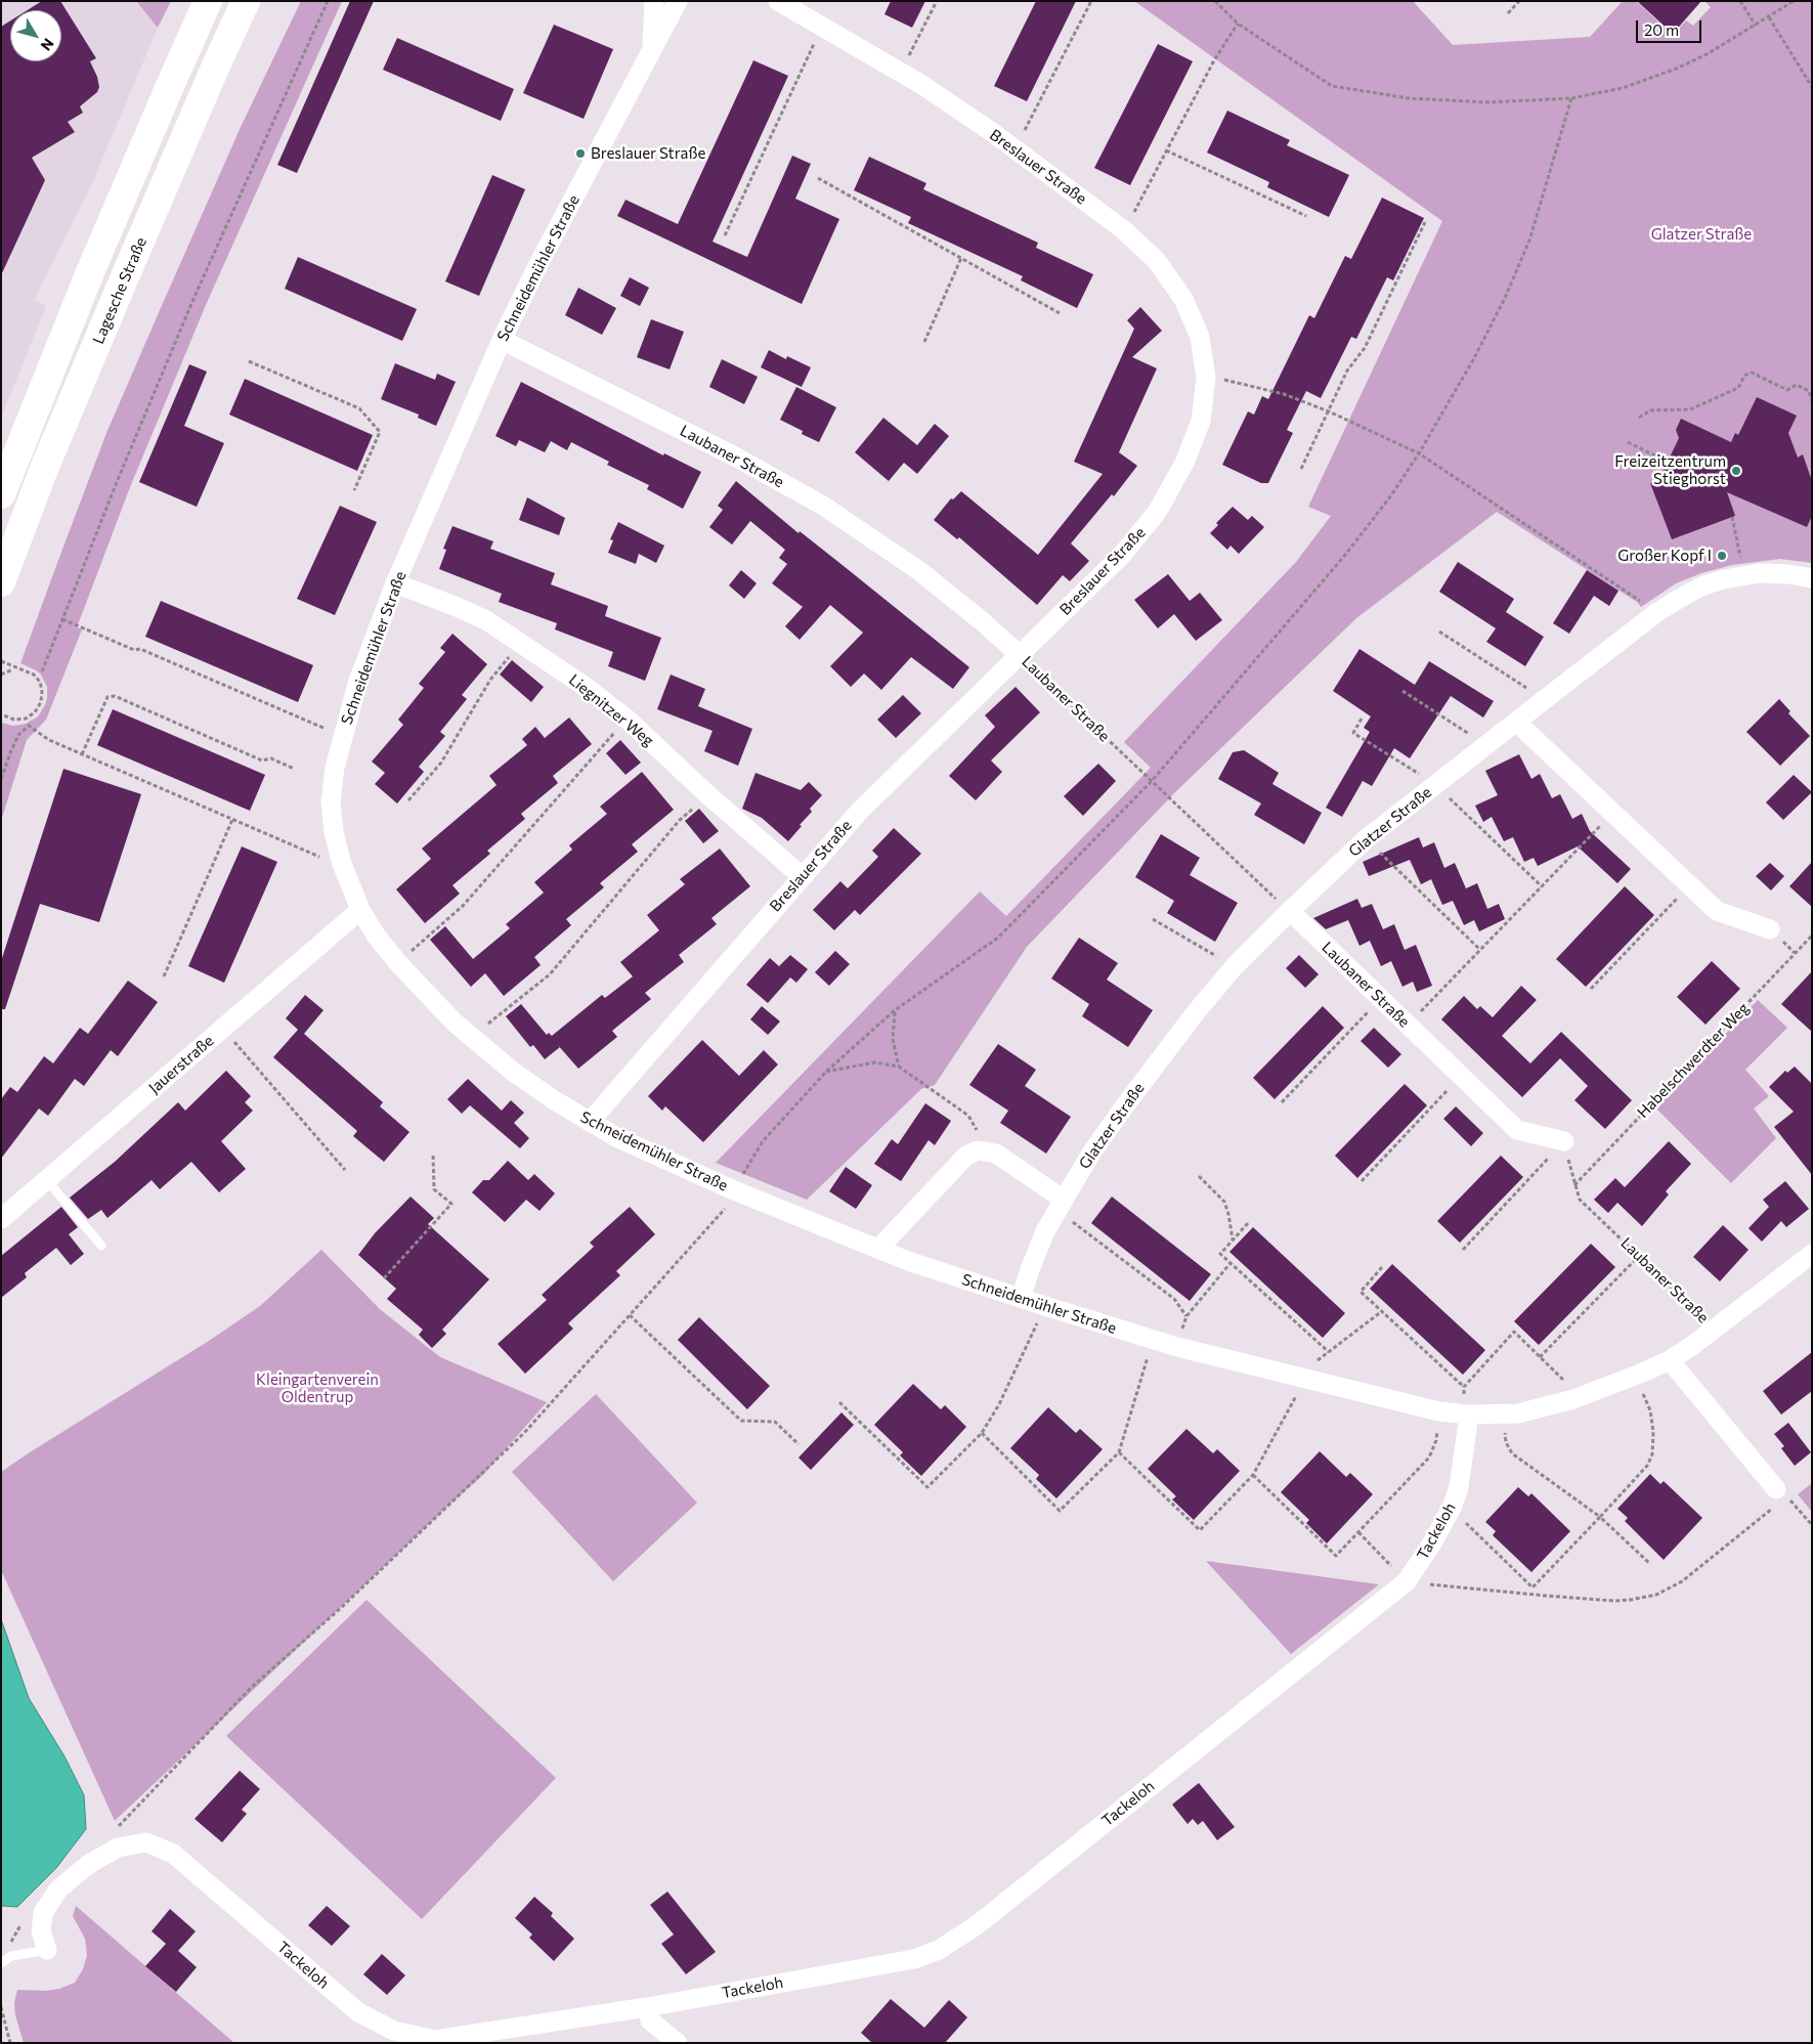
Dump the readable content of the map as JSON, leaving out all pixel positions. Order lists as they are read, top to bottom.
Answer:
{
  "streets": {
    "main road": ["Lagesche Straße"],
    "street": [
      "Breslauer Straße",
      "Schneidemühler Straße",
      "Laubaner Straße",
      "Liegnitzer Weg",
      "Glatzer Straße",
      "Jauerstraße",
      "Tackeloh"
    ],
    "path": ["Habelschwerdter Weg"]
  },
  "crossings": [
    ["Breslauer Straße", "Schneidemühler Straße"],
    ["Breslauer Straße", "Laubaner Straße"],
    ["Breslauer Straße", "Liegnitzer Weg"],
    ["Schneidemühler Straße", "Laubaner Straße"],
    ["Schneidemühler Straße", "Liegnitzer Weg"],
    ["Schneidemühler Straße", "Glatzer Straße"],
    ["Schneidemühler Straße", "Jauerstraße"],
    ["Schneidemühler Straße", "Tackeloh"],
    ["Laubaner Straße", "Glatzer Straße"],
    ["Laubaner Straße", "Habelschwerdter Weg"]
  ],
  "parks": ["Glatzer Straße", "Kleingartenverein Oldentrup"],
  "places": ["Breslauer Straße", "Freizeitzentrum Stieghorst", "Großer Kopf I"],
  "scale_bar": "20 m",
  "north": "bottom right"
}
